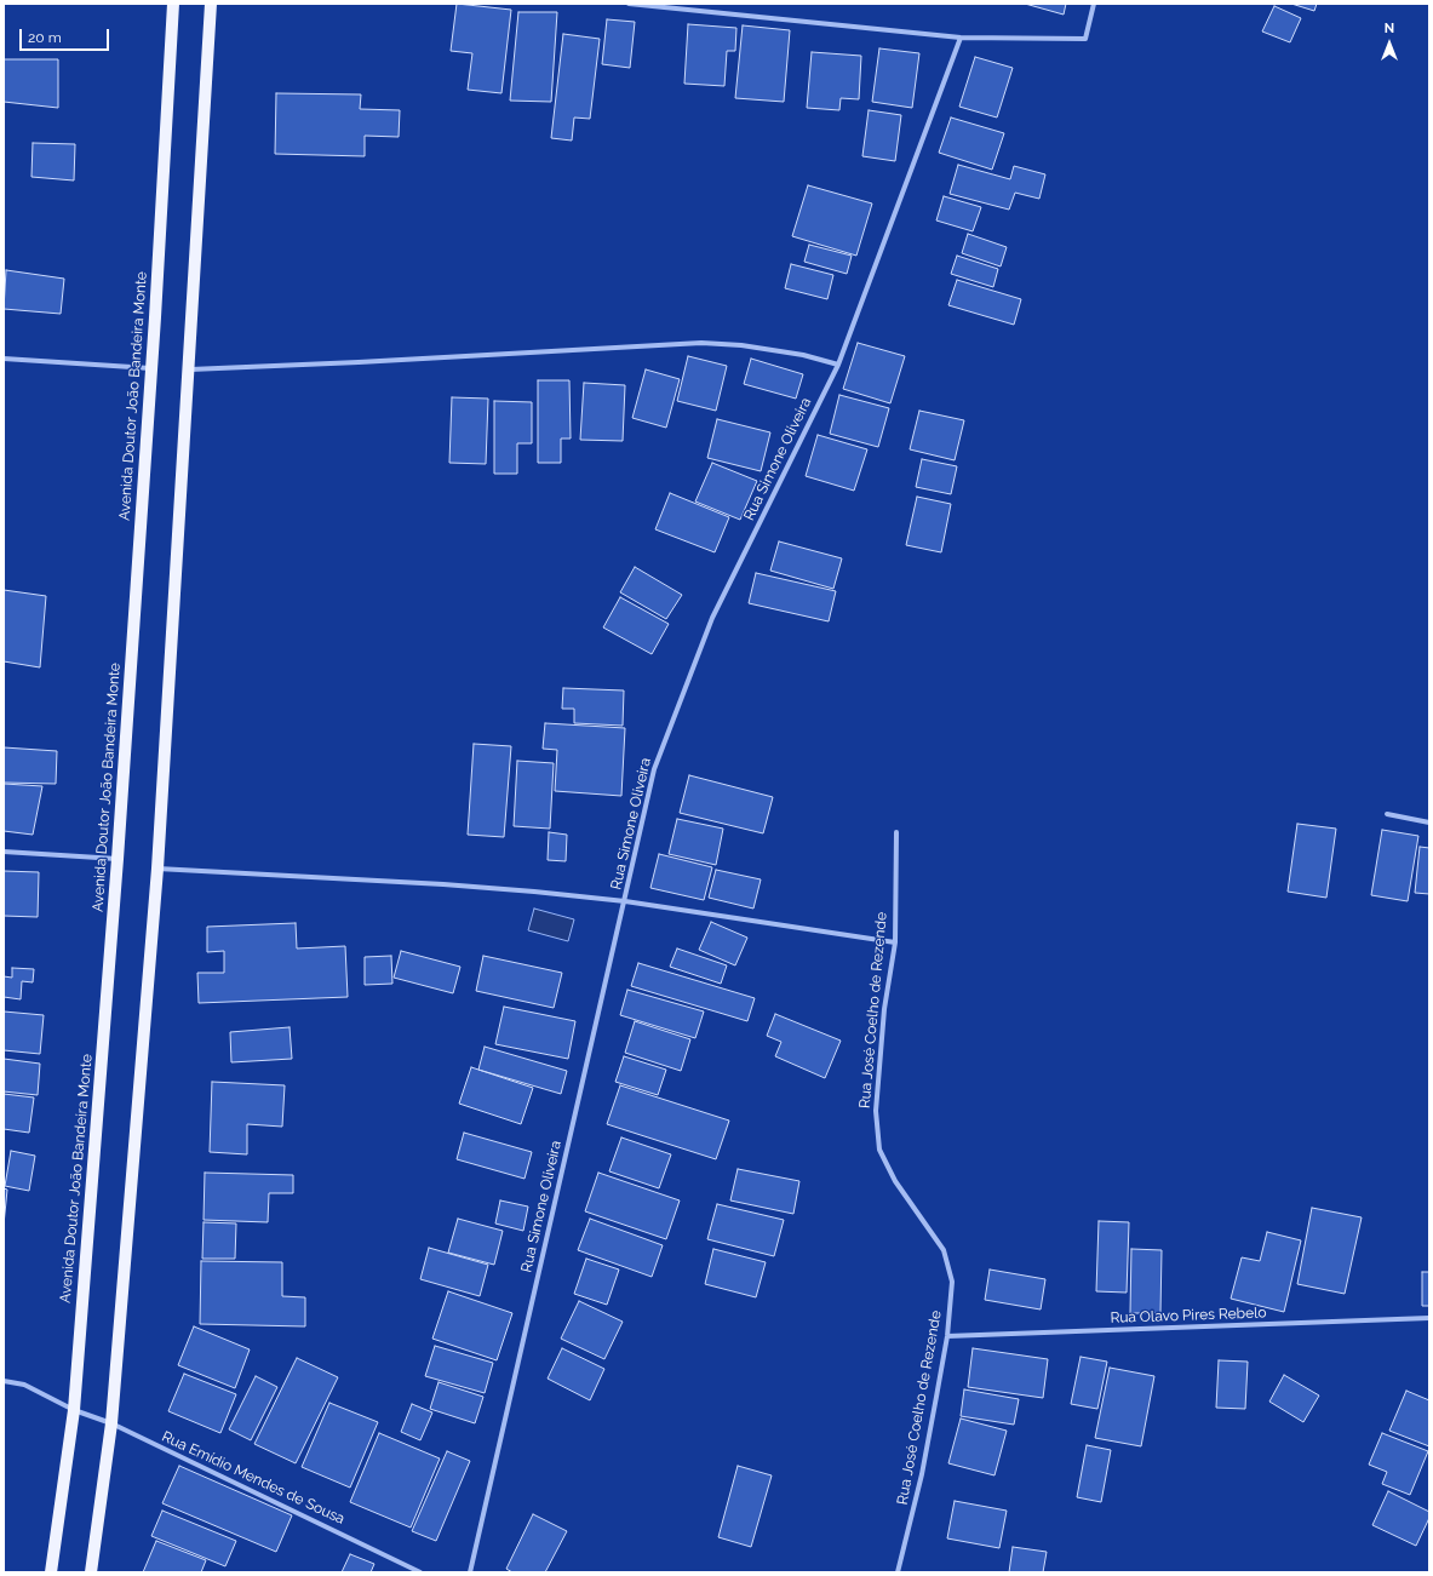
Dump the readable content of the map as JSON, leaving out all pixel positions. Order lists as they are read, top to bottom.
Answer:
{
  "streets": {
    "main road": ["Avenida Doutor João Bandeira Monte"],
    "street": [
      "Rua Simone Oliveira",
      "Rua José Coelho de Rezende",
      "Rua Olavo Pires Rebelo",
      "Rua Emídio Mendes de Sousa"
    ]
  },
  "crossings": [
    ["Avenida Doutor João Bandeira Monte", "Rua Emídio Mendes de Sousa"],
    ["Rua José Coelho de Rezende", "Rua Olavo Pires Rebelo"]
  ],
  "scale_bar": "20 m",
  "north": "top"
}
